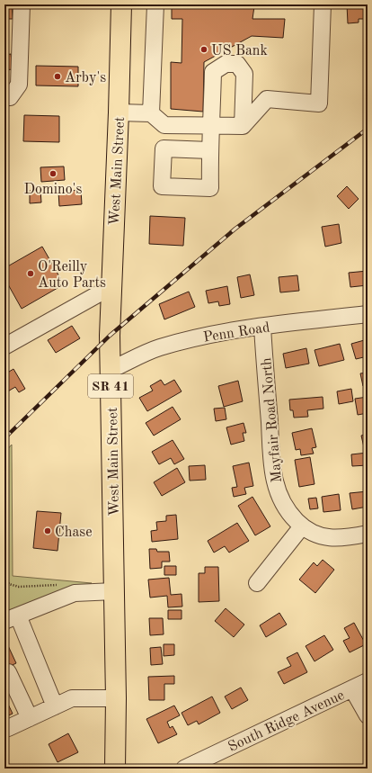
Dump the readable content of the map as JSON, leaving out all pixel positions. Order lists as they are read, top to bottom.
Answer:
{
  "streets": {
    "main road": ["West Main Street", "SR 41"],
    "street": ["Penn Road", "Mayfair Road North", "South Ridge Avenue"]
  },
  "crossings": [
    ["West Main Street", "Penn Road"],
    ["Penn Road", "Mayfair Road North"]
  ],
  "places": [
    "US Bank",
    "Arby's",
    "Domino's",
    "O'Reilly Auto Parts",
    "Chase"
  ]
}
